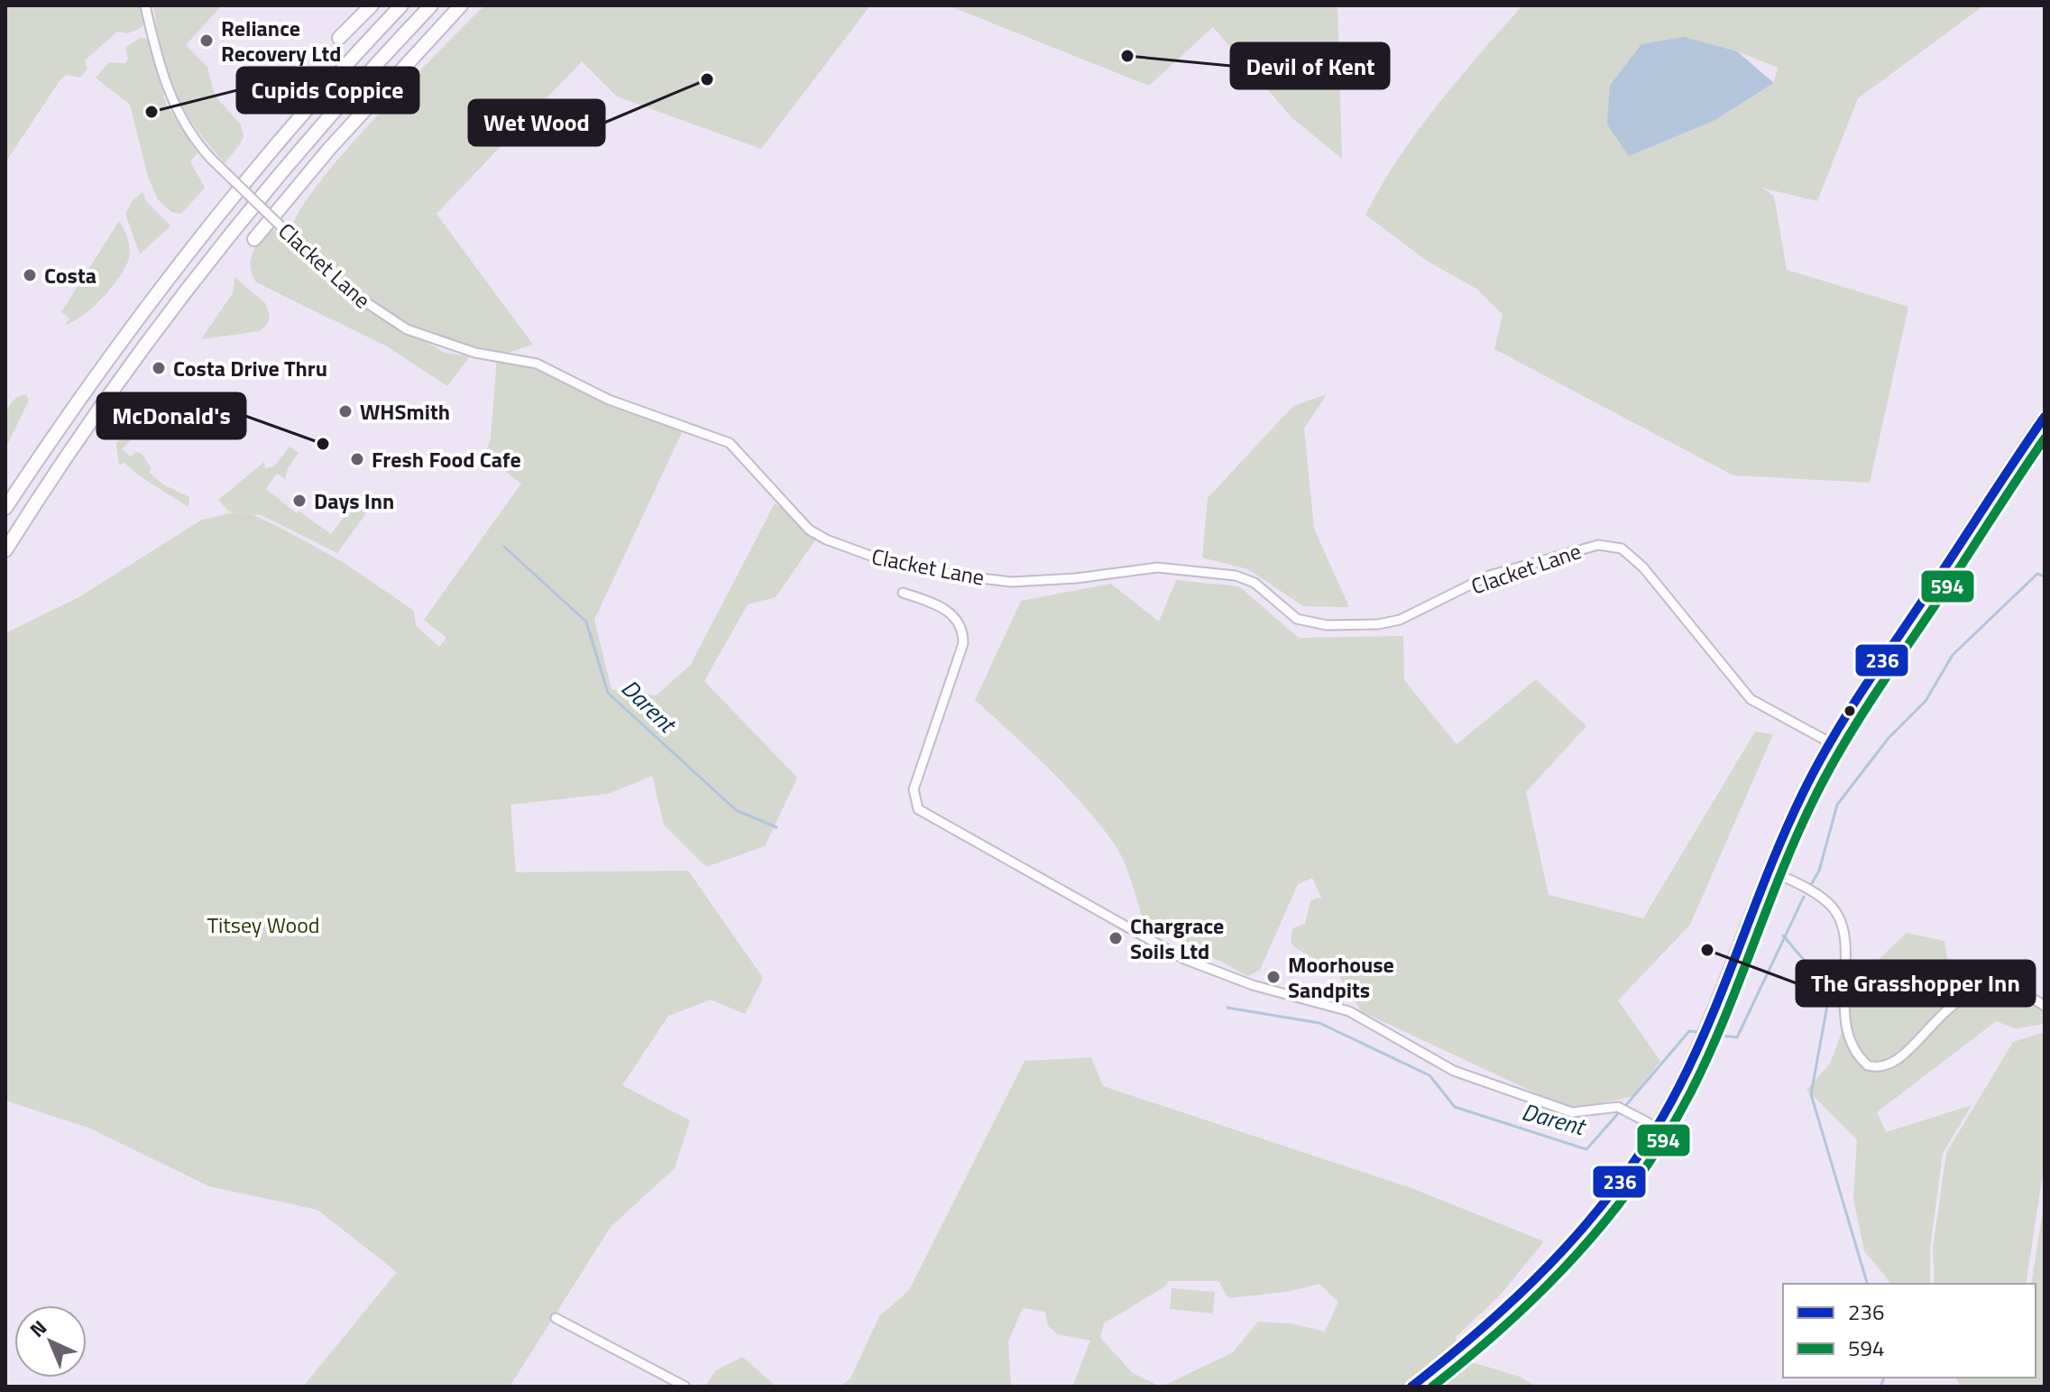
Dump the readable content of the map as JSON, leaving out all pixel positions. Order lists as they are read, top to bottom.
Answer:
{
  "streets": {
    "street": ["Clacket Lane"]
  },
  "water": ["Darent"],
  "parks": ["Titsey Wood"],
  "places": [
    "Reliance Recovery Ltd",
    "Devil of Kent",
    "Wet Wood",
    "Cupids Coppice",
    "Costa",
    "Costa Drive Thru",
    "WHSmith",
    "McDonald's",
    "Fresh Food Cafe",
    "Days Inn",
    "Chargrace Soils Ltd",
    "The Grasshopper Inn",
    "Moorhouse Sandpits"
  ],
  "lines": ["transit line 236", "transit line 594"],
  "legend": ["236", "594"],
  "north": "top left"
}
